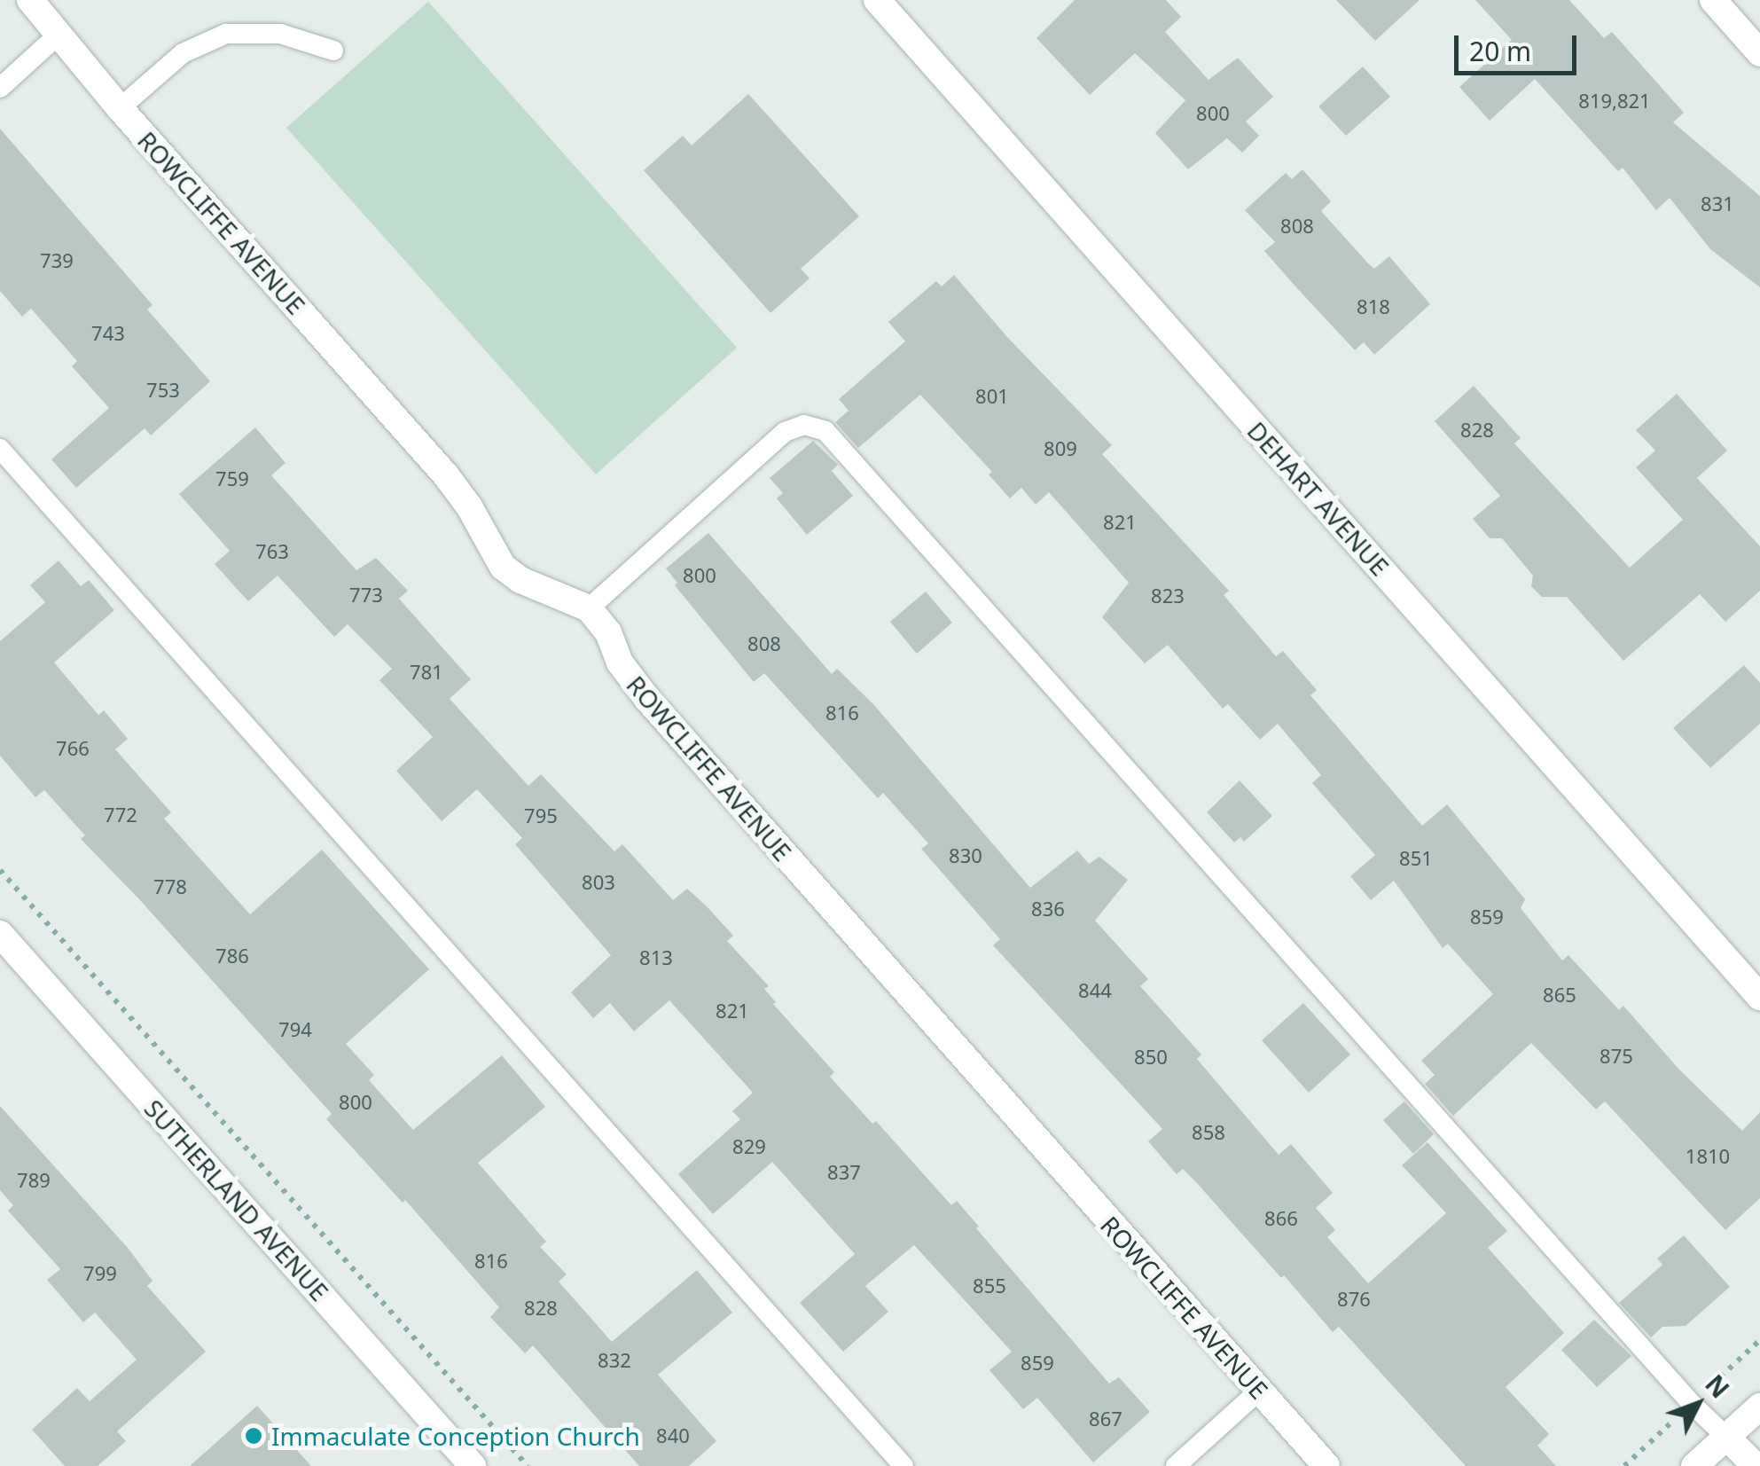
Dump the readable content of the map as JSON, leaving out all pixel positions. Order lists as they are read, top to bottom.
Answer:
{
  "streets": {
    "street": ["ROWCLIFFE AVENUE", "DEHART AVENUE", "SUTHERLAND AVENUE"]
  },
  "places": ["Immaculate Conception Church"],
  "house_numbers": [
    "819,821",
    "800",
    "831",
    "808",
    "739",
    "818",
    "743",
    "753",
    "801",
    "828",
    "809",
    "759",
    "821",
    "763",
    "800",
    "773",
    "823",
    "808",
    "781",
    "816",
    "766",
    "772",
    "795",
    "830",
    "851",
    "803",
    "778",
    "836",
    "859",
    "786",
    "813",
    "844",
    "865",
    "821",
    "794",
    "875",
    "850",
    "800",
    "858",
    "829",
    "1810",
    "837",
    "789",
    "866",
    "816",
    "799",
    "855",
    "876",
    "828",
    "832",
    "859",
    "867",
    "840"
  ],
  "scale_bar": "20 m",
  "north": "top right"
}
